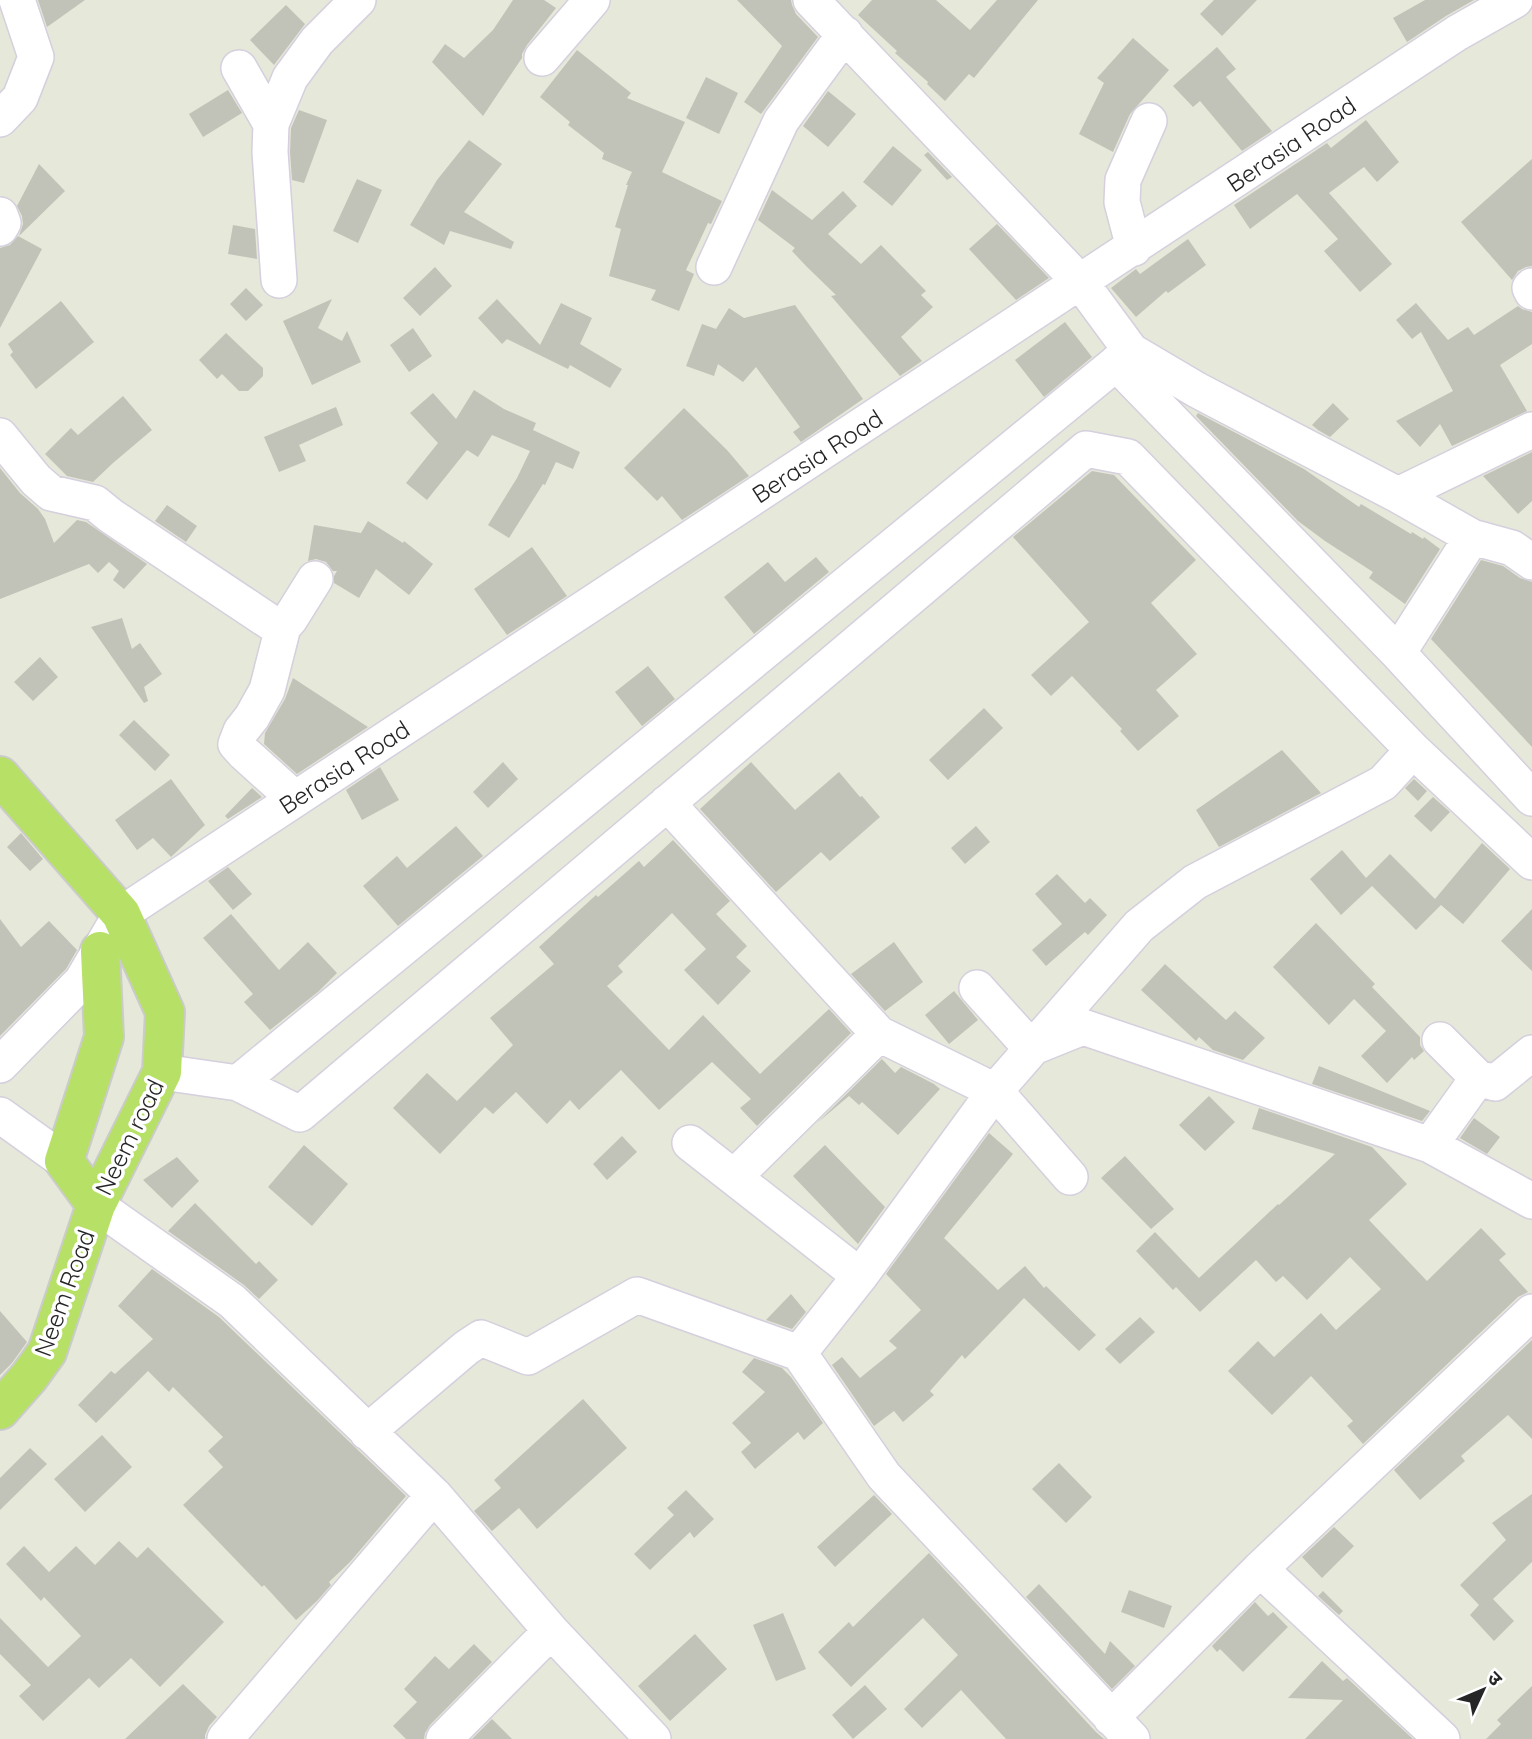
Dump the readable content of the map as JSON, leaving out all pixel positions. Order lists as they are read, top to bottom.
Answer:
{
  "streets": {
    "main road": ["Neem road", "Neem Road"],
    "street": ["Berasia Road"]
  },
  "crossings": [
    ["Berasia Road", "Neem road"],
    ["Neem road", "Neem Road"]
  ],
  "north": "top right"
}
